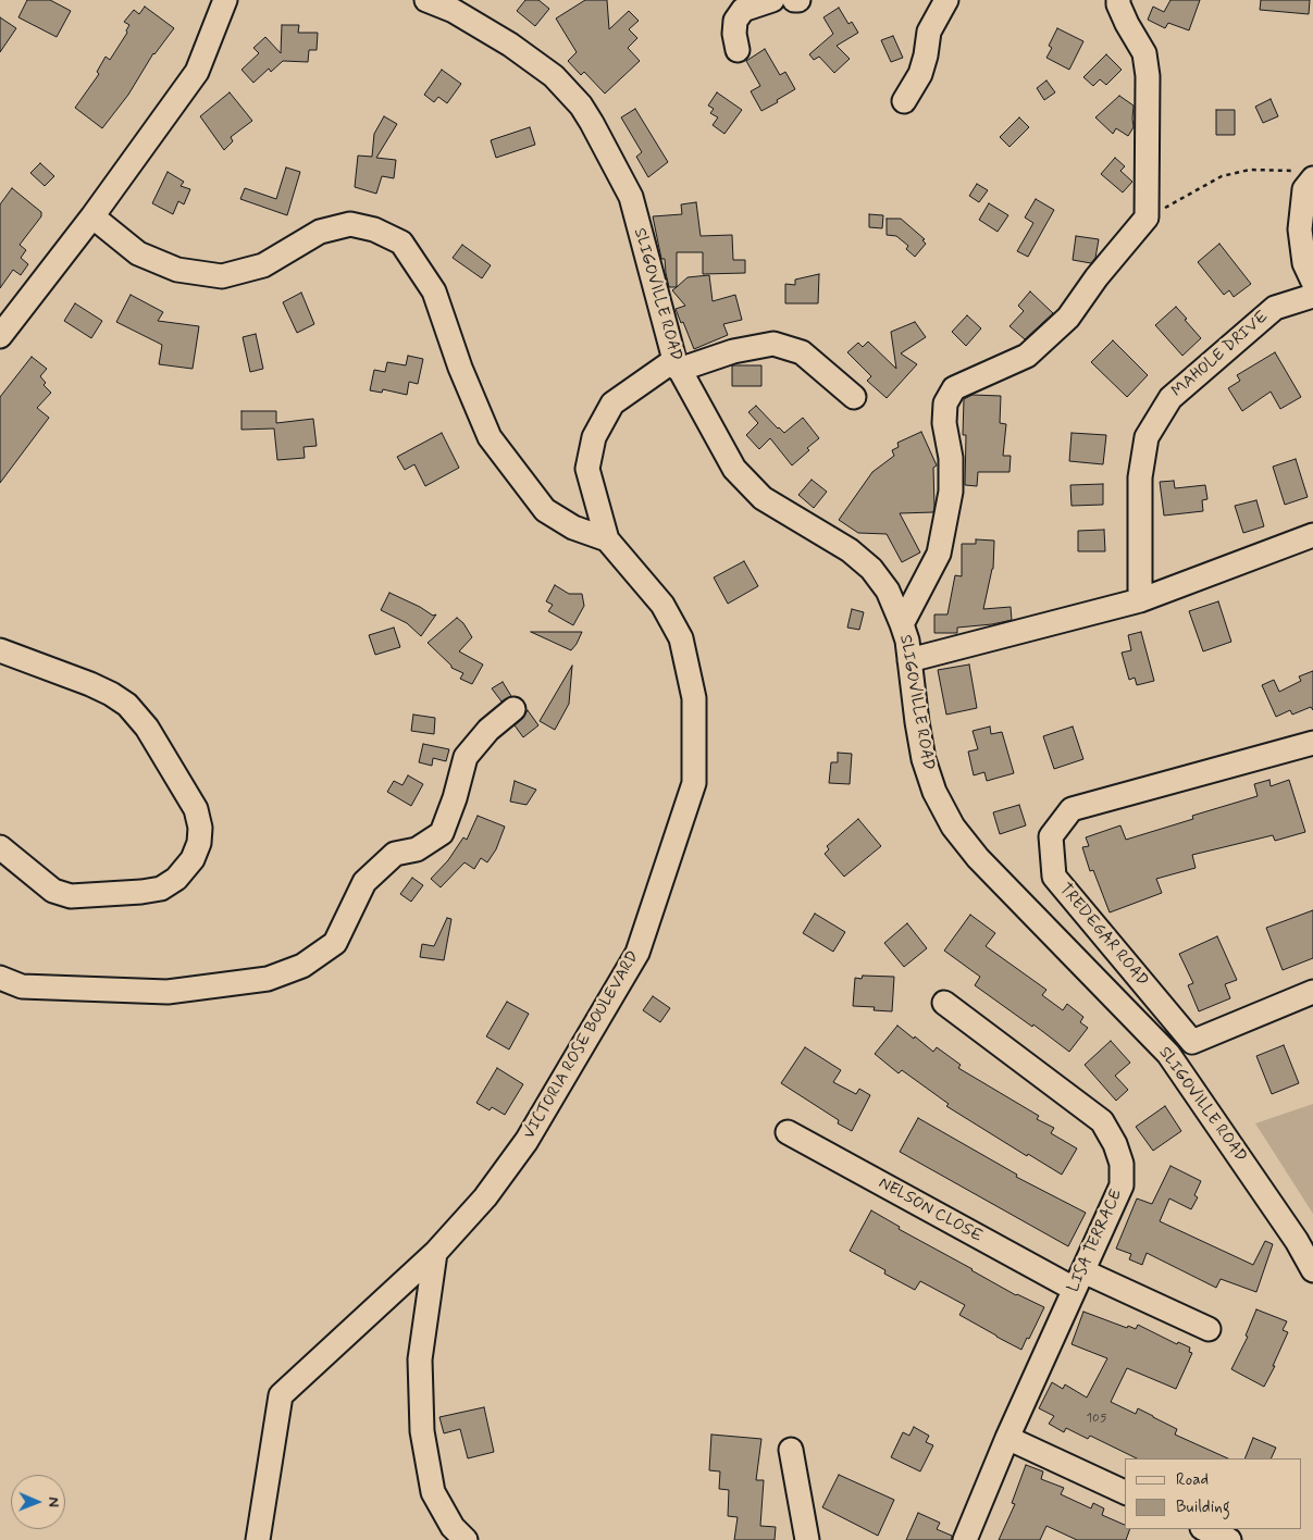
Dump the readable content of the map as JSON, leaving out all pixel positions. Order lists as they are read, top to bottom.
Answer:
{
  "streets": {
    "street": [
      "SLIGOVILLE ROAD",
      "MAHOLE DRIVE",
      "TREDEGAR ROAD",
      "VICTORIA ROSE BOULEVARD",
      "NELSON CLOSE",
      "LISA TERRACE"
    ]
  },
  "crossings": [
    ["SLIGOVILLE ROAD", "VICTORIA ROSE BOULEVARD"],
    ["NELSON CLOSE", "LISA TERRACE"]
  ],
  "house_numbers": ["105"],
  "legend": ["Road", "Building"],
  "north": "right"
}
